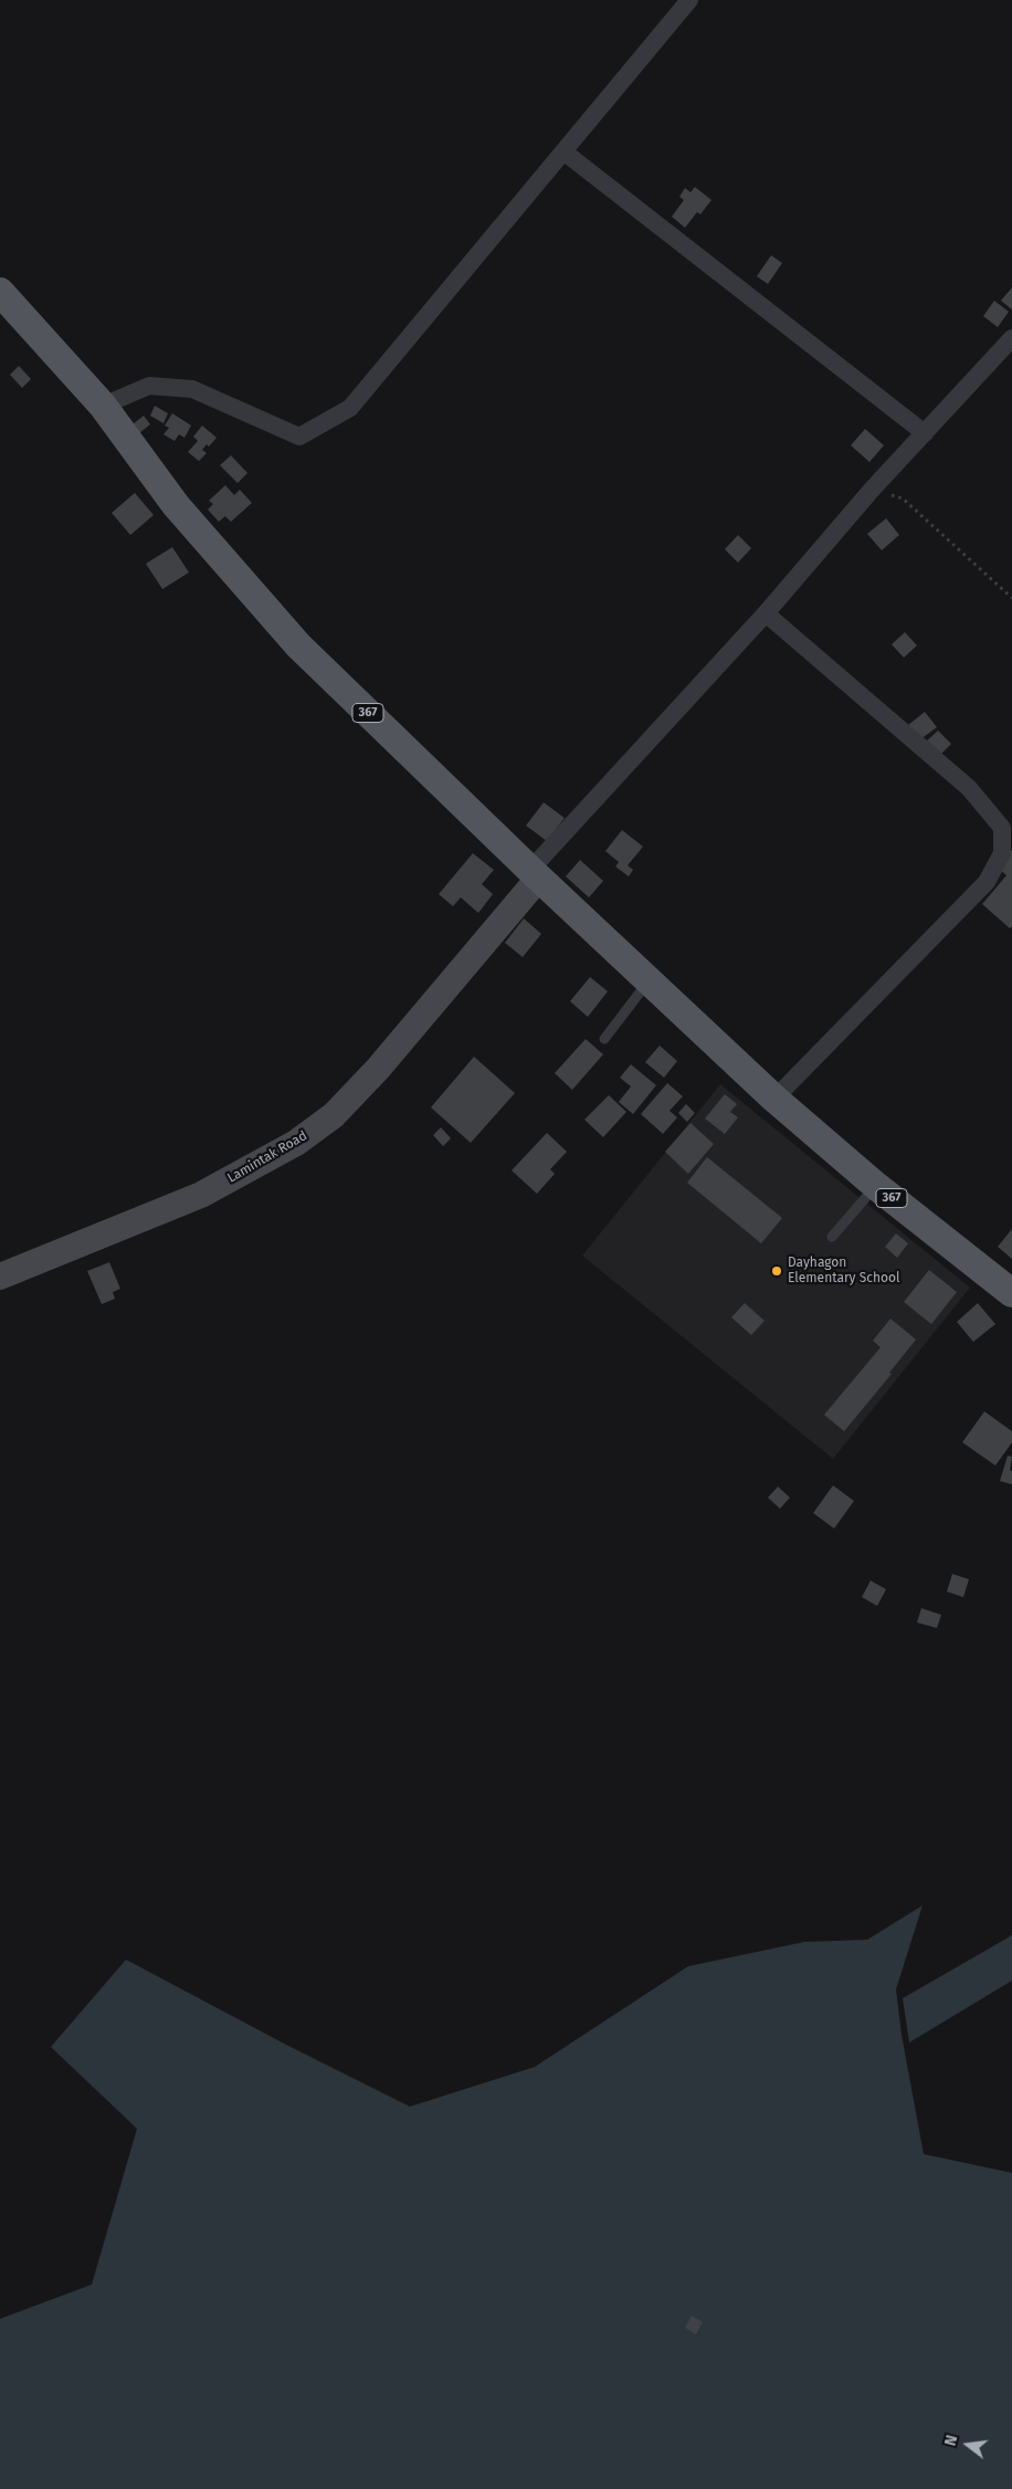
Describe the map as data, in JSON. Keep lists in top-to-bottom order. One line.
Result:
{"streets":{"main road":["367","Lamintak Road"]},"crossings":[["367","Lamintak Road"]],"places":["Dayhagon Elementary School"],"north":"left"}
